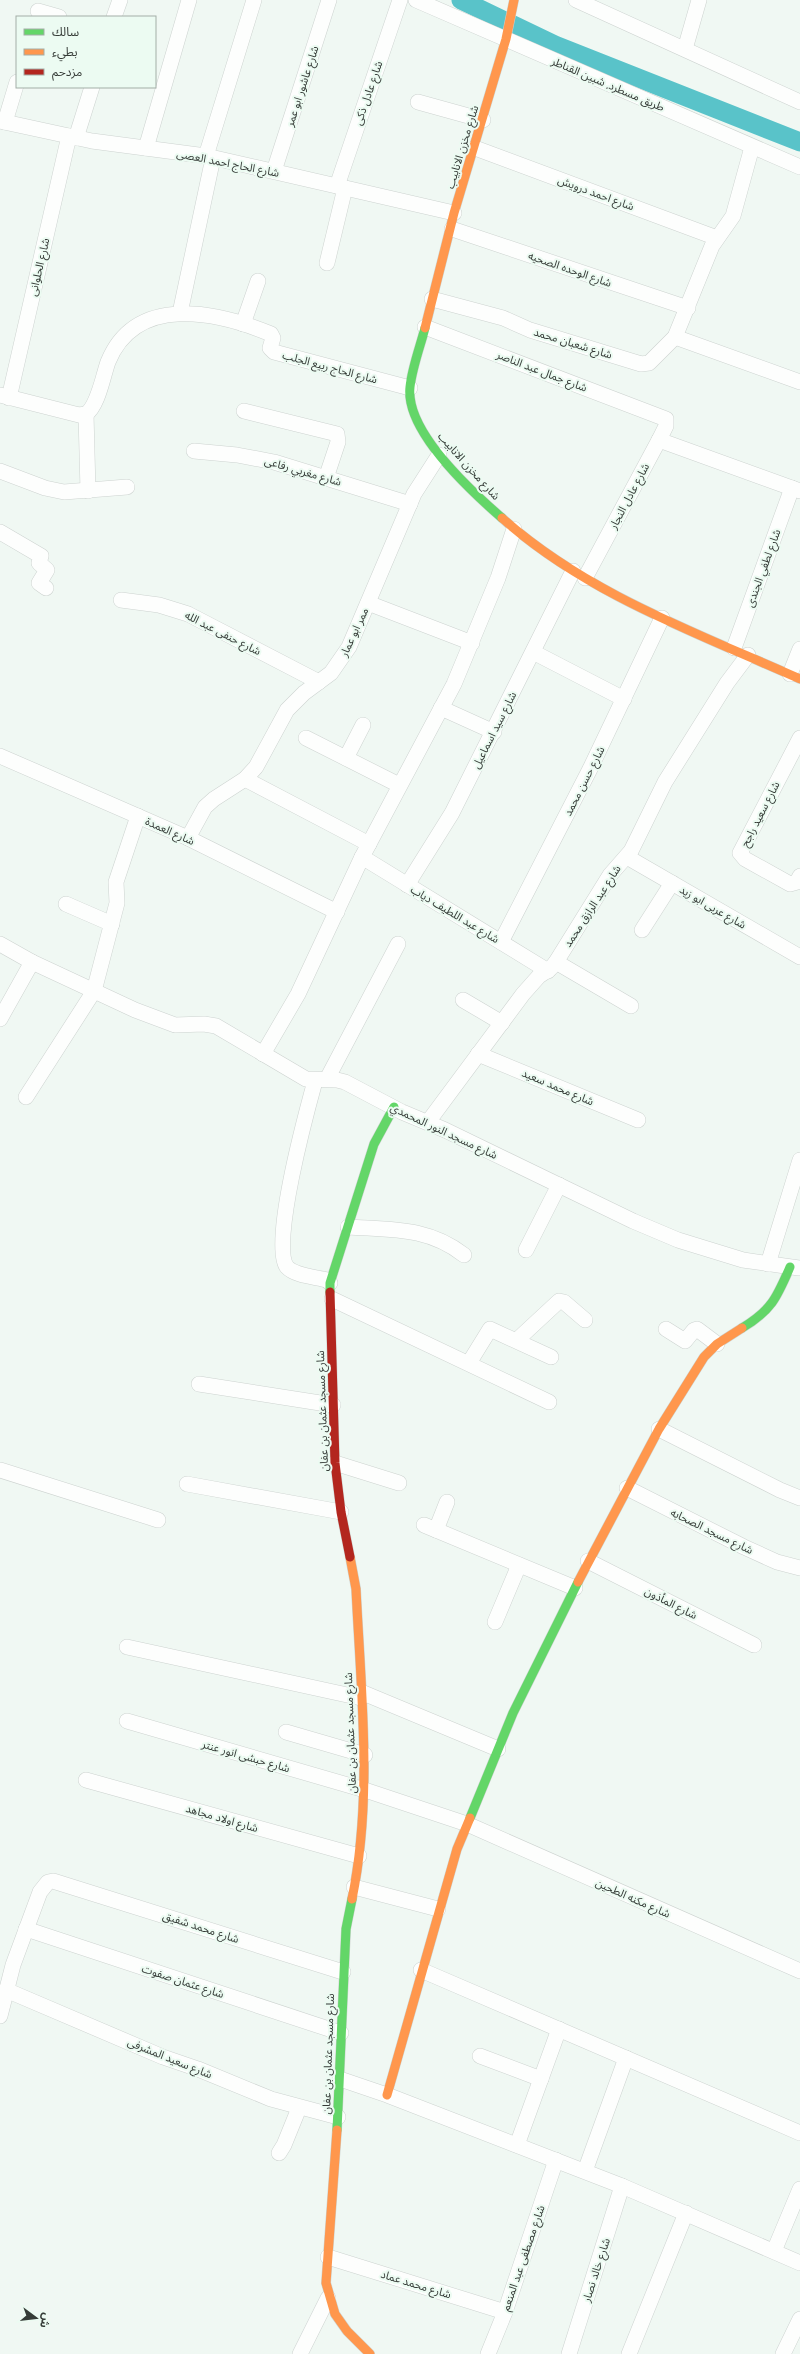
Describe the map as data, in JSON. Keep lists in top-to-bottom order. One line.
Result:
{"streets":{"street":["طريق مسطرد, شبين القناطر","شارع عاشور ابو عمر","شارع عادل ذكى","شارع مخزن الانابيب","شارع الحاج احمد العصى","شارع احمد درويش","شارع الحلوانى","شارع الوحده الصحيه","شارع شعبان محمد","شارع الحاج ربيع الجلب","شارع جمال عبد الناصر","شارع مغربي رفاعى","شارع عادل النجار","شارع لطفي الجندى","ممر ابو عمار","شارع حنفى عبد الله","شارع سيد اسماعيل","شارع حسن محمد","شارع سعيد راجح","شارع العمدة","شارع عبد الرازق محمد","شارع عربى ابو زيد","شارع عبد اللطيف دياب","شارع محمد سعيد","شارع مسجد النور المحمدي","شارع مسجد عثمان بن عفان","شارع مسجد الصحابه","شارع المأذون","شارع حبشى انور عنتر","شارع اولاد مجاهد","شارع مكنه الطحين","شارع محمد شفيق","شارع عثمان صفوت","شارع سعيد المشرفى","شارع مصطفى عبد المنعم","شارع خالد نصار","شارع محمد عماد"]},"crossings":[["طريق مسطرد, شبين القناطر","شارع مخزن الانابيب"],["طريق مسطرد, شبين القناطر","شارع شعبان محمد"],["شارع عاشور ابو عمر","شارع الحاج احمد العصى"],["شارع عادل ذكى","شارع الحاج احمد العصى"],["شارع مخزن الانابيب","شارع الحاج احمد العصى"],["شارع مخزن الانابيب","شارع احمد درويش"],["شارع مخزن الانابيب","شارع الوحده الصحيه"],["شارع مخزن الانابيب","شارع شعبان محمد"],["شارع مخزن الانابيب","شارع الحاج ربيع الجلب"],["شارع مخزن الانابيب","شارع جمال عبد الناصر"],["شارع مخزن الانابيب","شارع عادل النجار"],["شارع مخزن الانابيب","شارع لطفي الجندى"],["شارع مخزن الانابيب","ممر ابو عمار"],["شارع مخزن الانابيب","شارع سيد اسماعيل"],["شارع مخزن الانابيب","شارع حسن محمد"],["شارع مخزن الانابيب","شارع عبد الرازق محمد"],["شارع الحاج احمد العصى","شارع الحلوانى"],["شارع احمد درويش","شارع شعبان محمد"],["شارع الوحده الصحيه","شارع شعبان محمد"],["شارع جمال عبد الناصر","شارع عادل النجار"],["شارع مغربي رفاعى","ممر ابو عمار"],["شارع عادل النجار","شارع سيد اسماعيل"],["ممر ابو عمار","شارع حنفى عبد الله"],["ممر ابو عمار","شارع العمدة"],["ممر ابو عمار","شارع عبد اللطيف دياب"],["شارع سيد اسماعيل","شارع عبد اللطيف دياب"],["شارع حسن محمد","شارع عبد اللطيف دياب"],["شارع عبد الرازق محمد","شارع عربى ابو زيد"],["شارع عبد الرازق محمد","شارع عبد اللطيف دياب"],["شارع عبد الرازق محمد","شارع محمد سعيد"],["شارع عبد الرازق محمد","شارع مسجد النور المحمدي"],["شارع مسجد النور المحمدي","شارع مسجد عثمان بن عفان"],["شارع مسجد عثمان بن عفان","شارع حبشى انور عنتر"],["شارع مسجد عثمان بن عفان","شارع اولاد مجاهد"],["شارع مسجد عثمان بن عفان","شارع محمد شفيق"],["شارع مسجد عثمان بن عفان","شارع عثمان صفوت"],["شارع مسجد عثمان بن عفان","شارع سعيد المشرفى"],["شارع مسجد عثمان بن عفان","شارع محمد عماد"],["شارع حبشى انور عنتر","شارع مكنه الطحين"],["شارع محمد شفيق","شارع عثمان صفوت"],["شارع مصطفى عبد المنعم","شارع محمد عماد"]],"legend":["سالك","بطيء","مزدحم"],"north":"right"}
